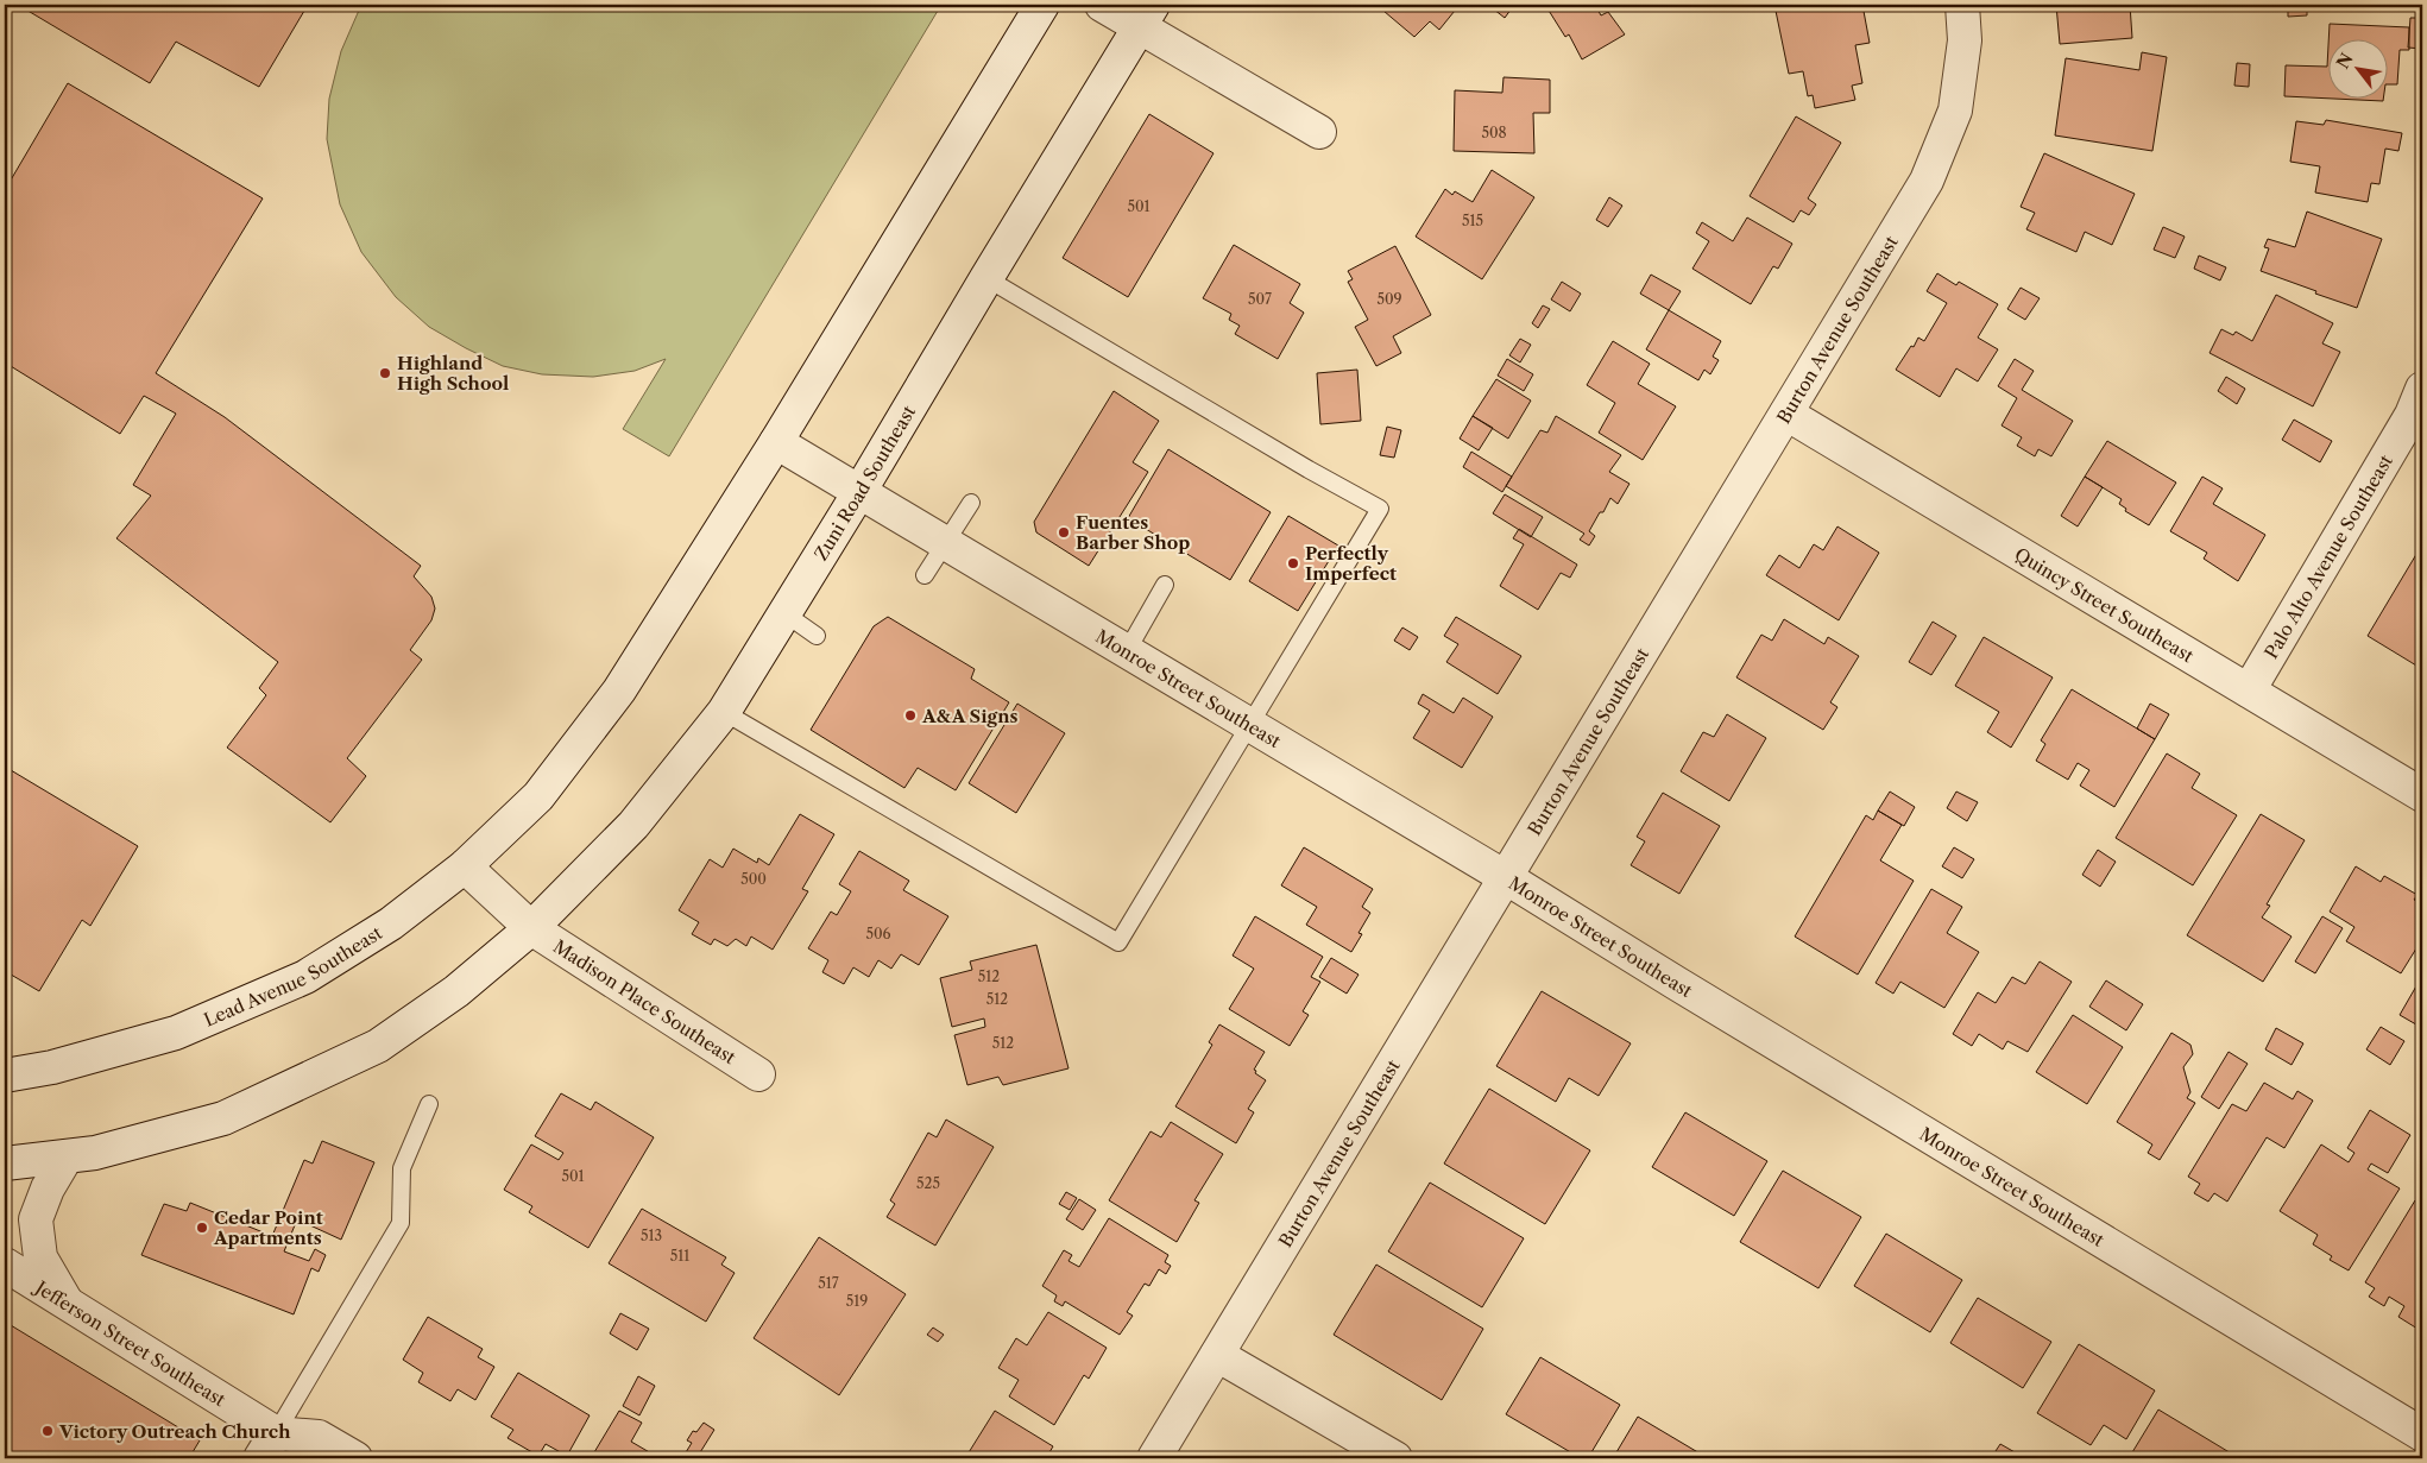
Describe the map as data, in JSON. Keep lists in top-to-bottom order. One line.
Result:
{"streets":{"street":["Burton Avenue Southeast","Zuni Road Southeast","Palo Alto Avenue Southeast","Quincy Street Southeast","Monroe Street Southeast","Lead Avenue Southeast","Madison Place Southeast","Jefferson Street Southeast"]},"crossings":[["Burton Avenue Southeast","Quincy Street Southeast"],["Burton Avenue Southeast","Monroe Street Southeast"],["Zuni Road Southeast","Monroe Street Southeast"],["Zuni Road Southeast","Madison Place Southeast"],["Palo Alto Avenue Southeast","Quincy Street Southeast"],["Monroe Street Southeast","Lead Avenue Southeast"],["Lead Avenue Southeast","Madison Place Southeast"]],"places":["Highland High School","Fuentes Barber Shop","Perfectly Imperfect","A&A Signs","Cedar Point Apartments","Victory Outreach Church"],"house_numbers":["508","501","515","507","509","500","506","512","512","512","501","525","513","511","517","519"],"north":"top left"}
